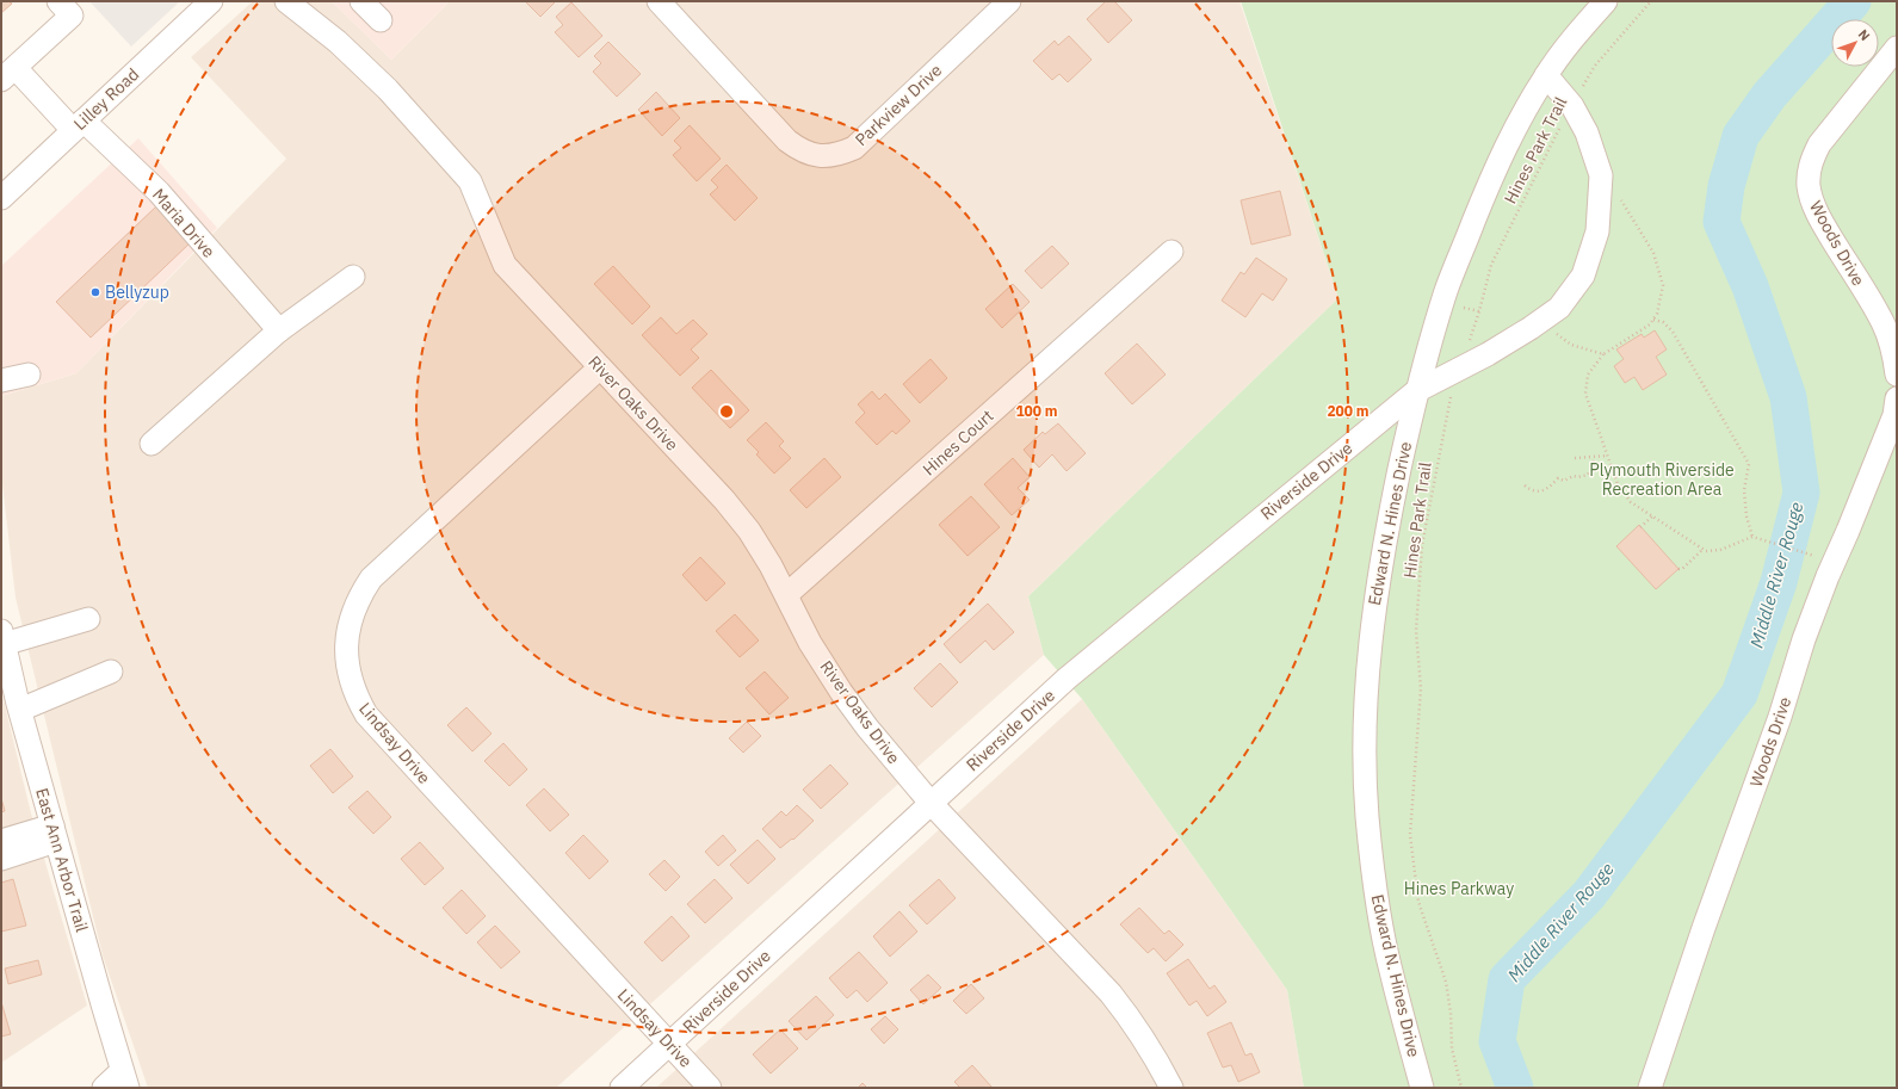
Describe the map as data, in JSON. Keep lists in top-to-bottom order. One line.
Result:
{"streets":{"street":["Lilley Road","Parkview Drive","Maria Drive","Woods Drive","River Oaks Drive","Hines Court","Riverside Drive","Edward N. Hines Drive","Lindsay Drive","East Ann Arbor Trail"],"path":["Hines Park Trail"]},"crossings":[["Lilley Road","Maria Drive"],["Hines Park Trail","Riverside Drive"],["River Oaks Drive","Hines Court"],["River Oaks Drive","Riverside Drive"],["River Oaks Drive","Lindsay Drive"],["Riverside Drive","Edward N. Hines Drive"],["Riverside Drive","Lindsay Drive"]],"water":["Middle River Rouge"],"parks":["Plymouth Riverside Recreation Area","Hines Parkway"],"places":["Bellyzup"],"north":"top right","rings":["100 m","200 m"]}
